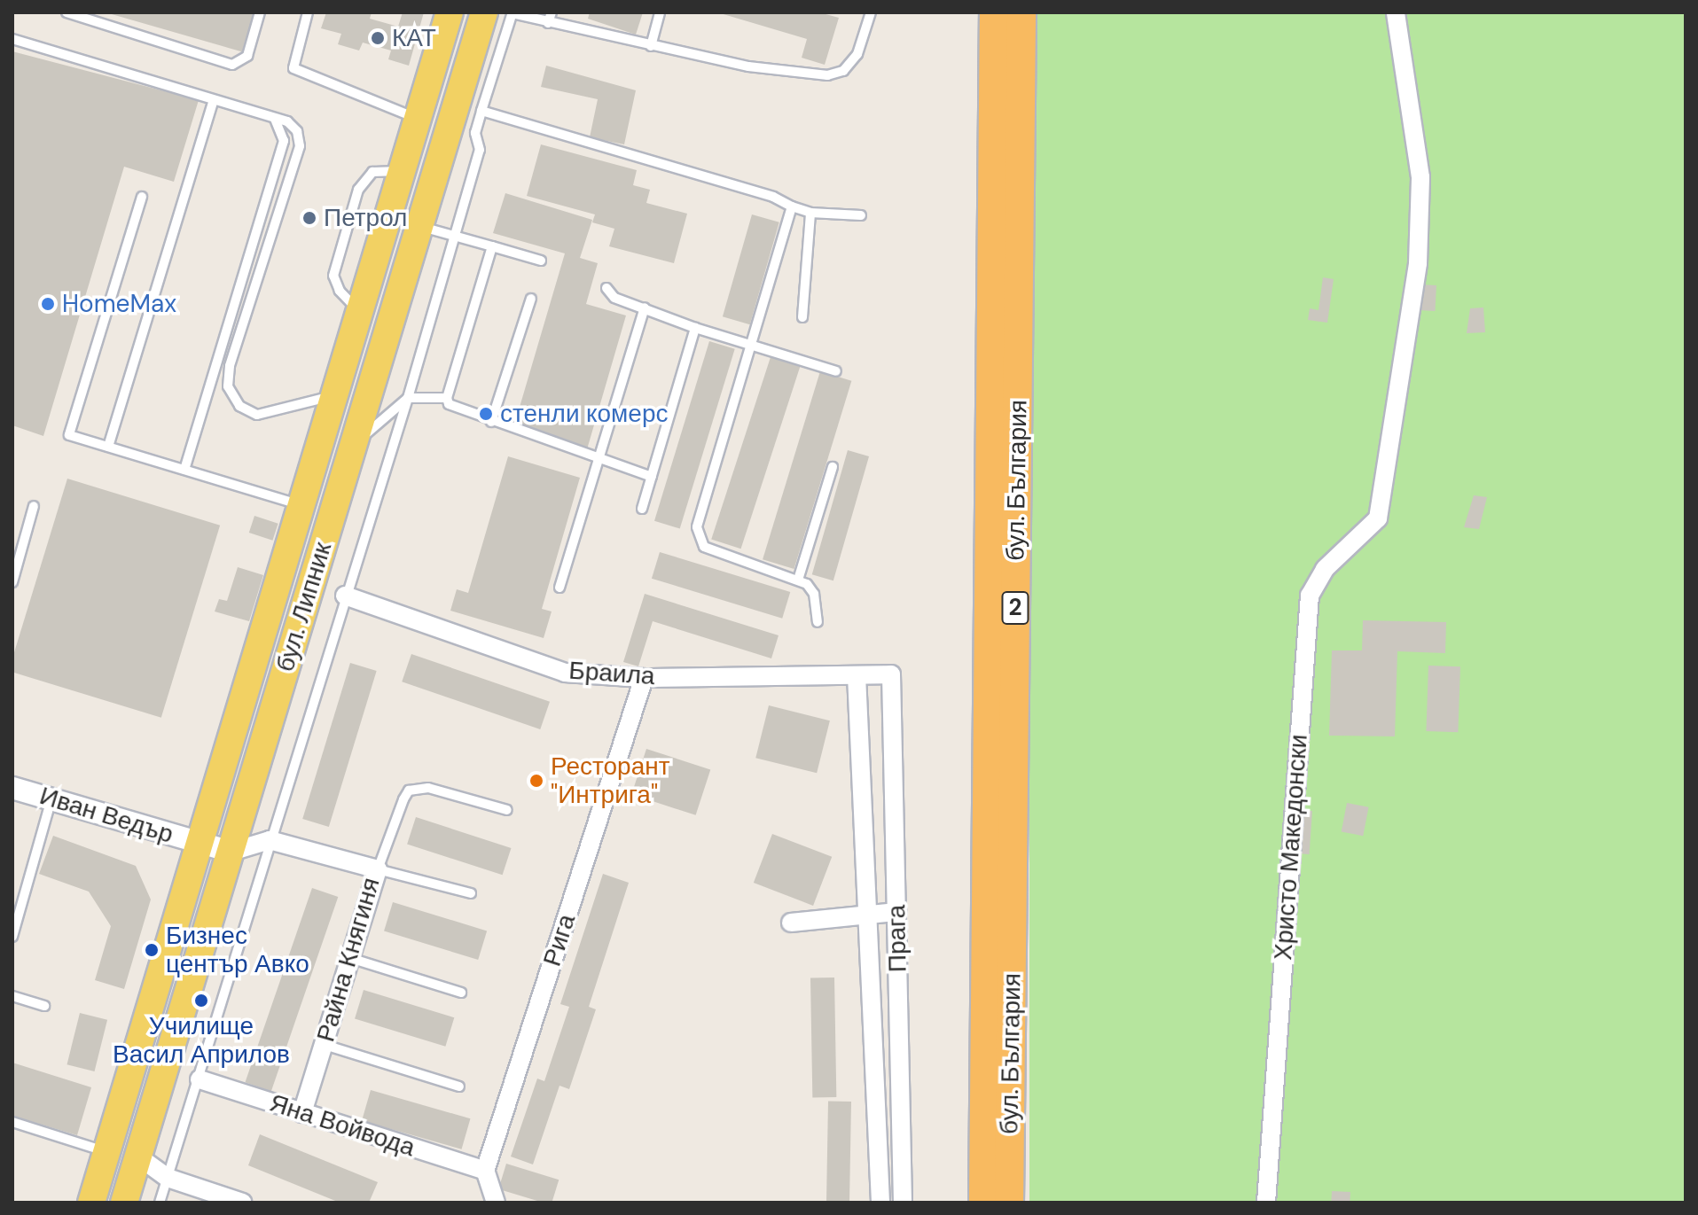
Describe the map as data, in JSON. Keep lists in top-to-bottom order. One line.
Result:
{"streets":{"highway":["бул. България","2"],"main road":["бул. Липник"],"street":["Браила","Иван Ведър","Христо Македонски","Прага","Рига","Райна Княгиня","Яна Войвода"]},"crossings":[["бул. Липник","Иван Ведър"],["Браила","Прага"],["Браила","Рига"],["Рига","Яна Войвода"],["Райна Княгиня","Яна Войвода"]],"places":["КАТ","Петрол","HomeMax","стенли комерс","Ресторант \"Интрига\"","Бизнес център Авко","Училище Васил Априлов"]}
